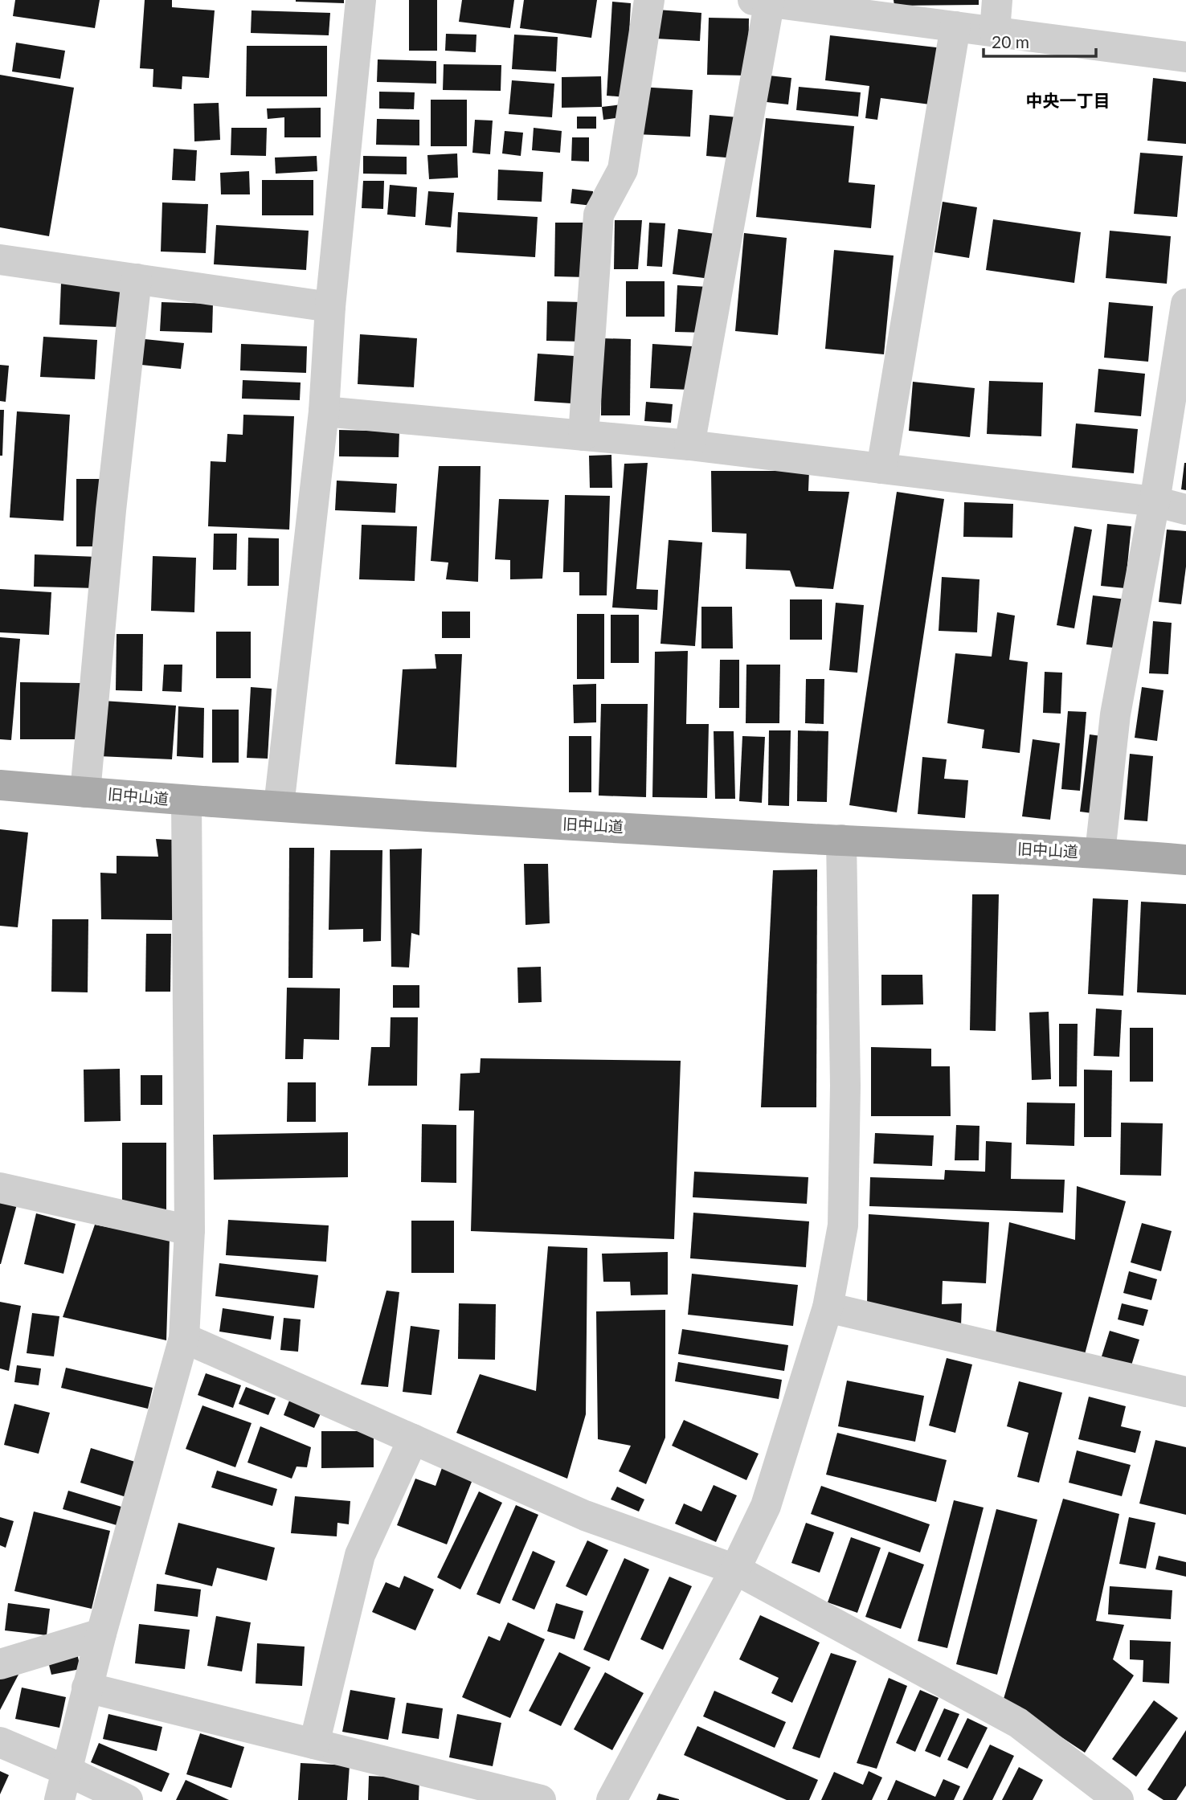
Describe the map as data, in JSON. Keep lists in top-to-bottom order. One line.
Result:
{"streets":{"main road":["旧中山道"]},"districts":["中央一丁目"],"scale_bar":"20 m"}
